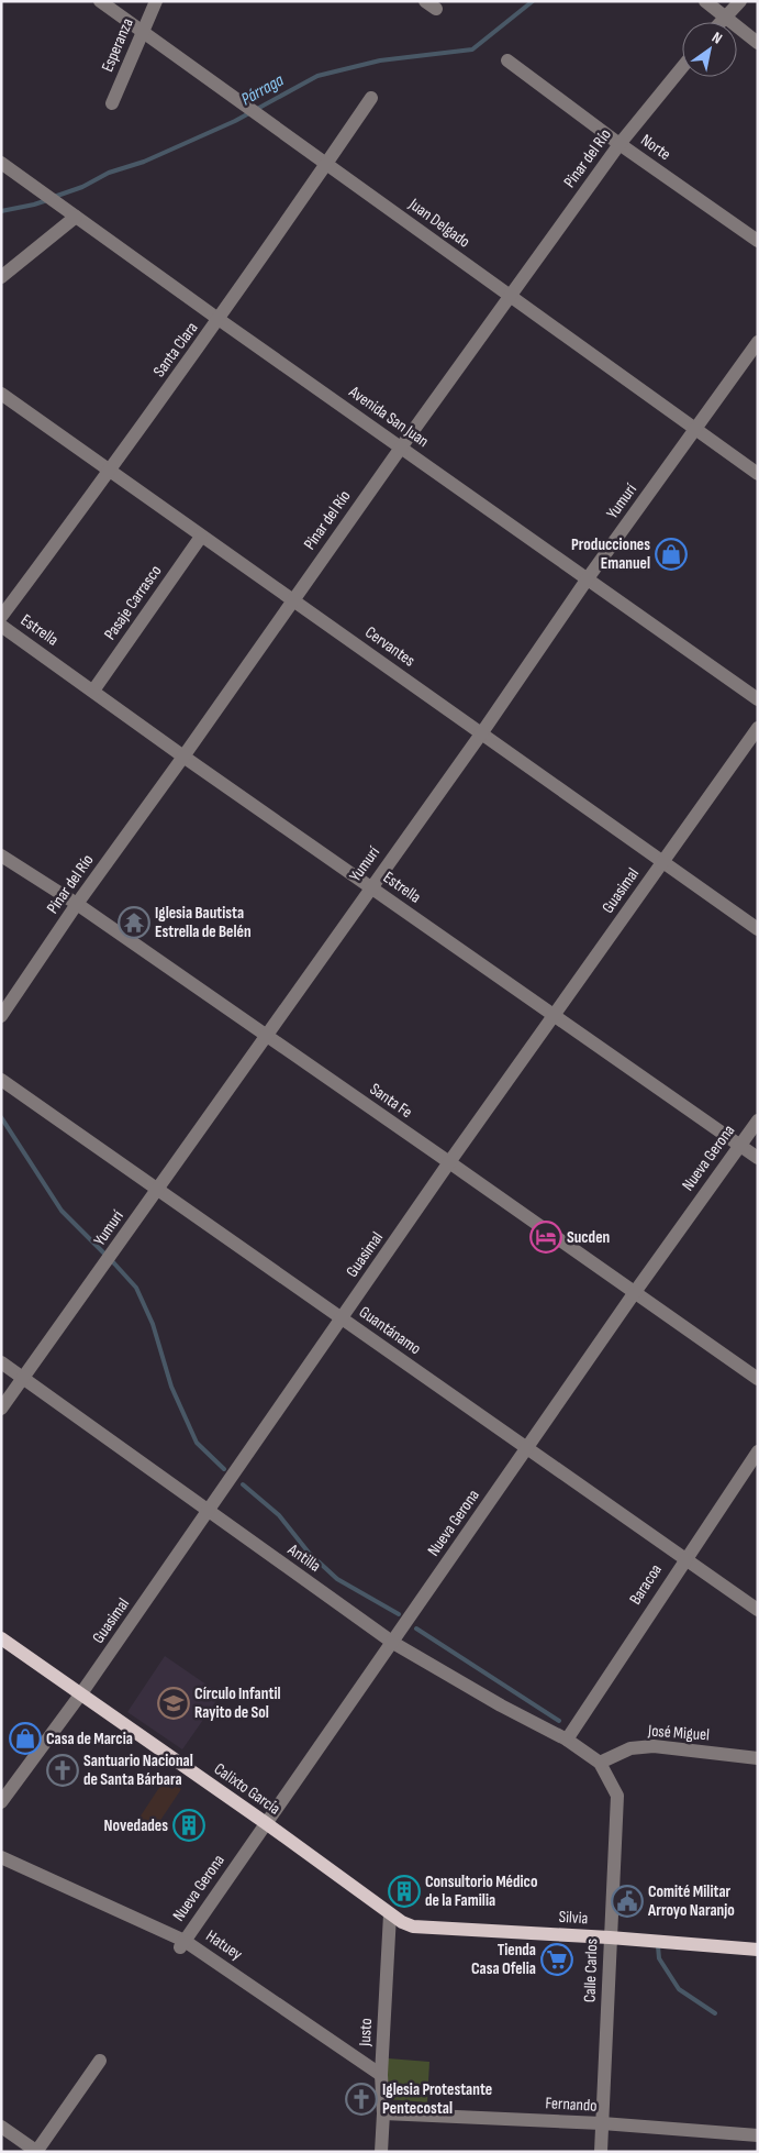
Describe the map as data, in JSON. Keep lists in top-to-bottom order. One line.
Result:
{"streets":{"main road":["Calixto García","Silvia"],"street":["Esperanza","Norte","Pinar del Río","Juan Delgado","Santa Clara","Avenida San Juan","Yumurí","Pasaje Carrasco","Estrella","Cervantes","Guasimal","Santa Fe","Nueva Gerona","Guantánamo","Antilla","Baracoa","José Miguel","Hatuey","Calle Carlos","Justo","Fernando"]},"crossings":[["Esperanza","Juan Delgado"],["Norte","Pinar del Río"],["Pinar del Río","Juan Delgado"],["Pinar del Río","Avenida San Juan"],["Pinar del Río","Estrella"],["Pinar del Río","Cervantes"],["Pinar del Río","Santa Fe"],["Juan Delgado","Santa Clara"],["Juan Delgado","Yumurí"],["Santa Clara","Avenida San Juan"],["Santa Clara","Cervantes"],["Avenida San Juan","Yumurí"],["Yumurí","Estrella"],["Yumurí","Cervantes"],["Yumurí","Santa Fe"],["Yumurí","Guantánamo"],["Yumurí","Antilla"],["Pasaje Carrasco","Estrella"],["Pasaje Carrasco","Cervantes"],["Estrella","Guasimal"],["Estrella","Nueva Gerona"],["Cervantes","Guasimal"],["Guasimal","Santa Fe"],["Guasimal","Guantánamo"],["Guasimal","Antilla"],["Guasimal","Calixto García"],["Santa Fe","Nueva Gerona"],["Nueva Gerona","Guantánamo"],["Nueva Gerona","Antilla"],["Nueva Gerona","Calixto García"],["Nueva Gerona","Hatuey"],["Guantánamo","Baracoa"],["Antilla","Baracoa"],["Antilla","José Miguel"],["Antilla","Calle Carlos"],["José Miguel","Calle Carlos"],["Calixto García","Silvia"],["Calixto García","Justo"],["Silvia","Calle Carlos"],["Silvia","Justo"],["Hatuey","Justo"],["Calle Carlos","Fernando"],["Justo","Fernando"]],"water":["Párraga"],"places":{"shop":["Producciones Emanuel","Casa de Marcia"],"temple":["Iglesia Bautista Estrella de Belén"],"hotel":["Sucden"],"school or university":["Círculo Infantil Rayito de Sol"],"church":["Santuario Nacional de Santa Bárbara","Iglesia Protestante Pentecostal"],"building":["Novedades","Consultorio Médico de la Familia"],"public building":["Comité Militar Arroyo Naranjo"],"supermarket":["Tienda Casa Ofelia"]},"north":"top right"}
